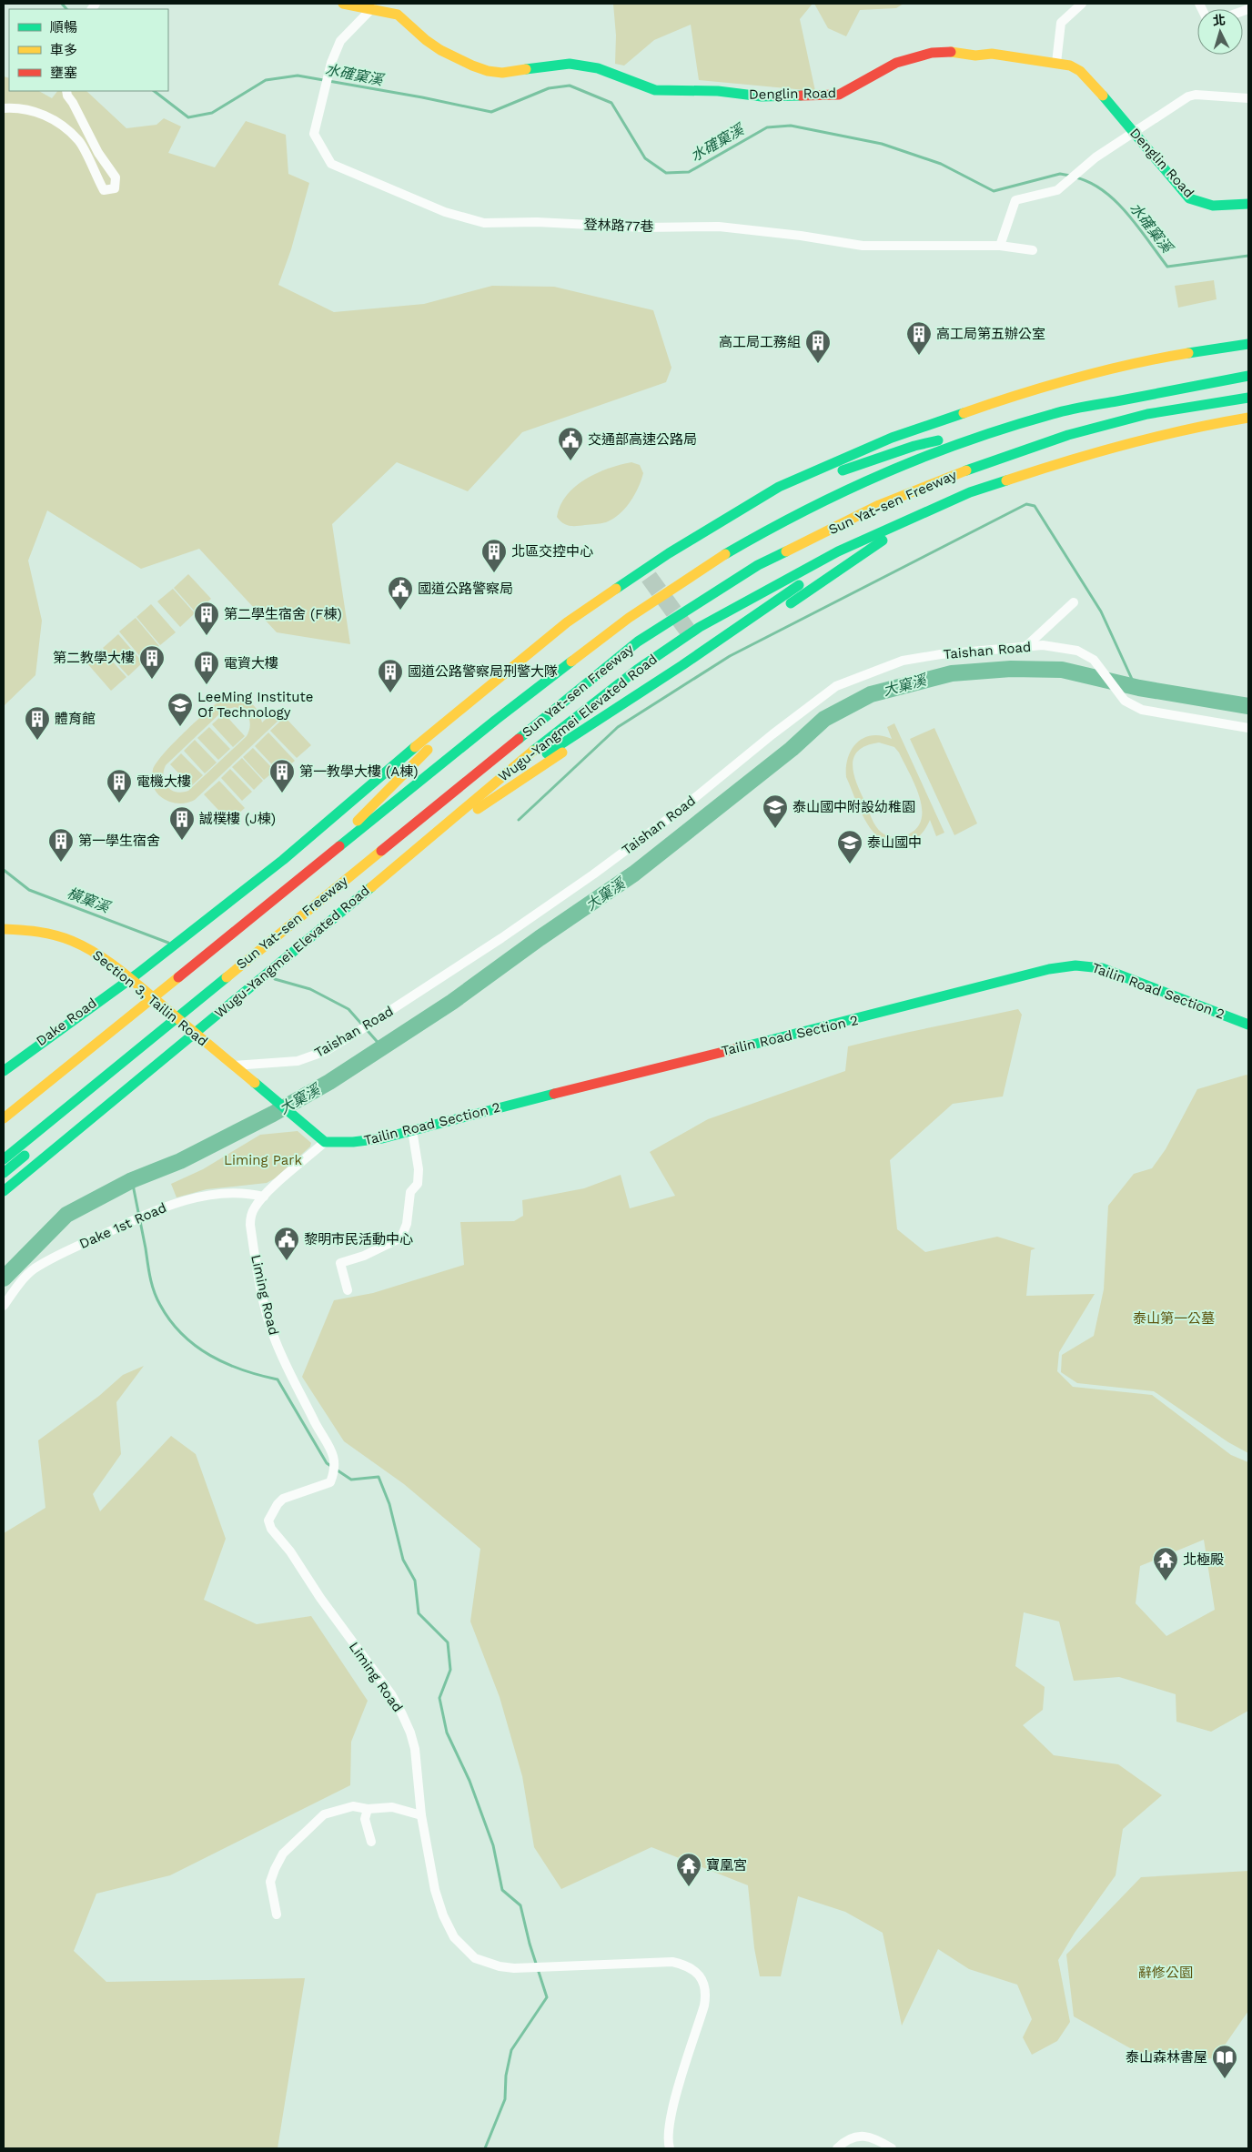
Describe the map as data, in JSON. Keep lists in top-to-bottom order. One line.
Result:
{"streets":{"main road":["Denglin Road","Sun Yat-sen Freeway","Wugu-Yangmei Elevated Road","Tailin Road Section 2","Section 3, Tailin Road","Dake Road"],"street":["登林路77巷","Taishan Road","Dake 1st Road","Liming Road"]},"crossings":[["Denglin Road","登林路77巷"],["Taishan Road","Section 3, Tailin Road"],["Tailin Road Section 2","Section 3, Tailin Road"],["Tailin Road Section 2","Liming Road"],["Section 3, Tailin Road","Dake Road"],["Section 3, Tailin Road","Liming Road"],["Dake 1st Road","Liming Road"]],"water":["水確窠溪","大窠溪","橫窠溪"],"parks":["Liming Park","泰山第一公墓","辭修公園"],"places":{"building":["高工局第五辦公室","高工局工務組","北區交控中心","第二學生宿舍 (F棟)","第二教學大樓","電資大樓","國道公路警察局刑警大隊","體育館","第一教學大樓 (A棟)","電機大樓","誠樸樓 (J棟)","第一學生宿舍"],"public building":["交通部高速公路局","國道公路警察局","黎明市民活動中心"],"school or university":["LeeMing Institute Of Technology","泰山國中附設幼稚園","泰山國中"],"temple":["北極殿","寶凰宮"],"library":["泰山森林書屋"]},"legend":["順暢","車多","壅塞"],"north":"top"}
